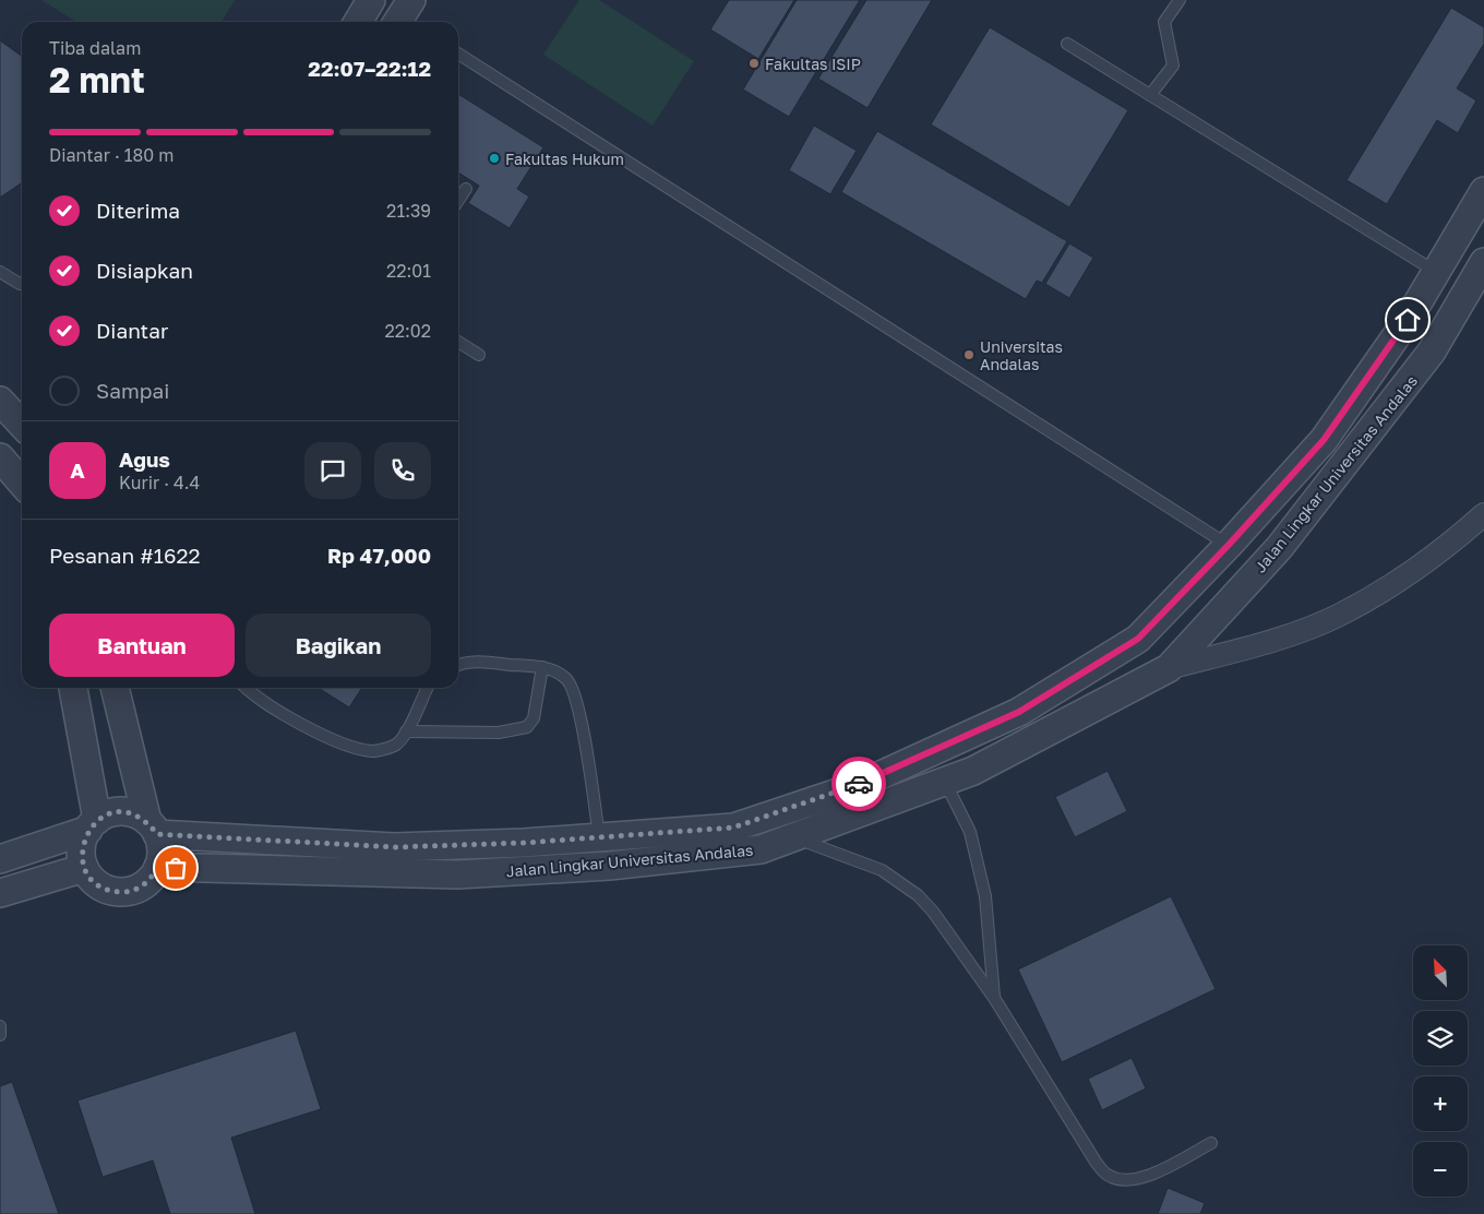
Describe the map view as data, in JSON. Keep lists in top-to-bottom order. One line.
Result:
{"streets":{"street":["Jalan Lingkar Universitas Andalas"]},"places":["Fakultas ISIP","Fakultas Hukum","Universitas Andalas"],"north":"top left","page":{"heading":["2 mnt","Tiba dalam","22:07–22:12"],"panel":["Agus","Kurir · 4.4","Pesanan #1622","Rp 47,000"],"bar":"Diantar · 180 m","list":[["Diterima","21:39"],["Disiapkan","22:01"],["Diantar","22:02"],"Sampai"],"round":"A","buttons":["Bantuan","Bagikan"],"map_buttons":["+","−"]}}
